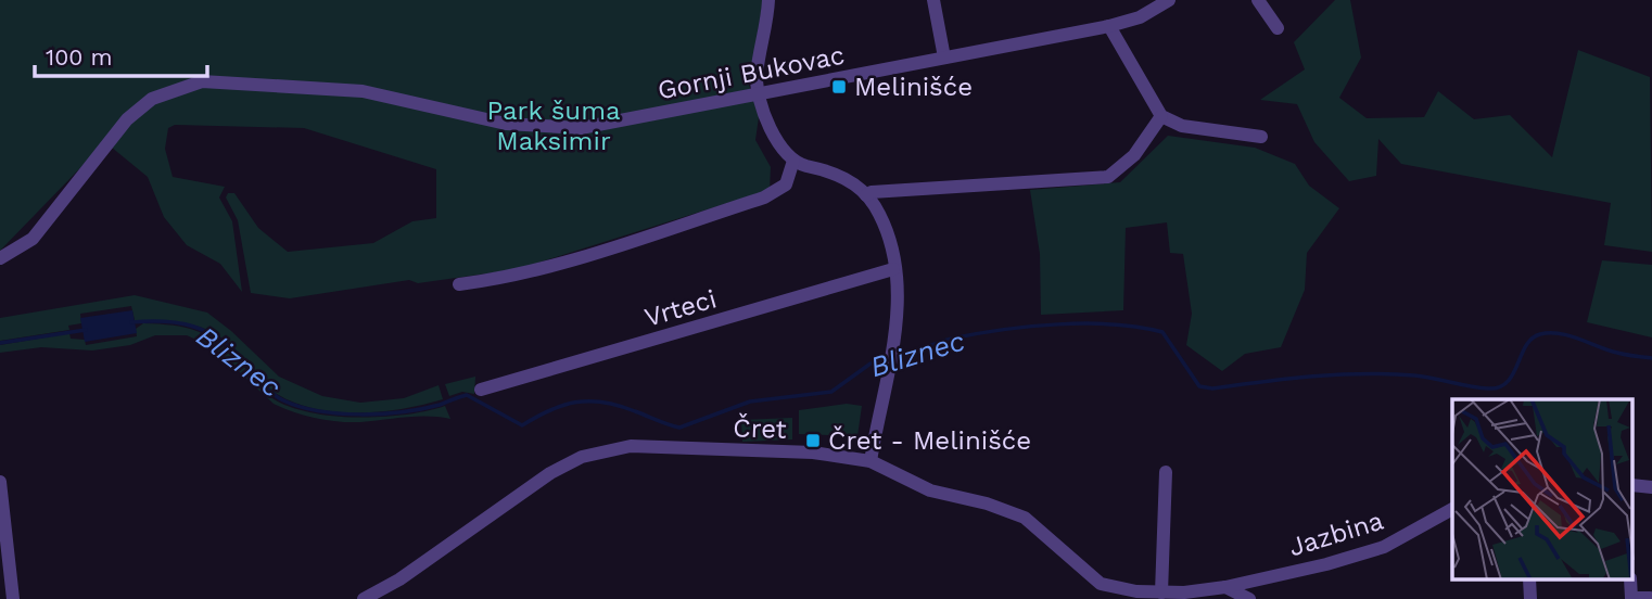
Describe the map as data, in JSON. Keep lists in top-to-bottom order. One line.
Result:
{"streets":{"street":["Gornji Bukovac","Vrteci","Čret","Jazbina"]},"crossings":[["Čret","Jazbina"]],"water":["Bliznec"],"parks":["Park šuma Maksimir"],"places":{"transit":["Melinišće","Čret - Melinišće"]},"scale_bar":"100 m"}
